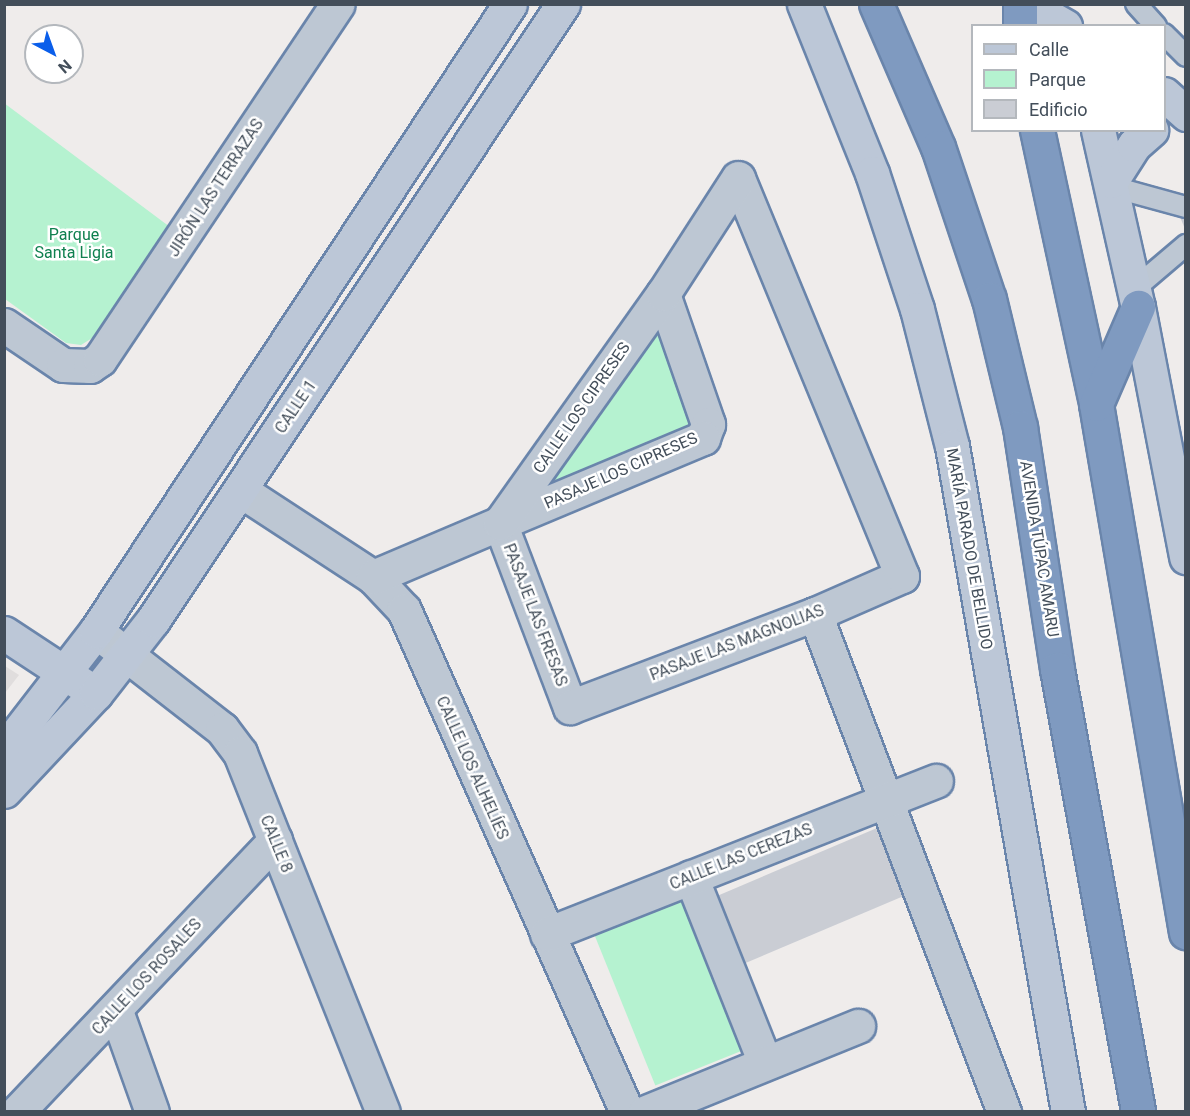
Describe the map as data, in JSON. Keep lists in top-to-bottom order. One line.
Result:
{"streets":{"highway":["AVENIDA TÚPAC AMARU"],"street":["JIRÓN LAS TERRAZAS","CALLE 1","CALLE LOS CIPRESES","PASAJE LOS CIPRESES","MARÍA PARADO DE BELLIDO","PASAJE LAS FRESAS","PASAJE LAS MAGNOLIAS","CALLE LOS ALHELÍES","CALLE 8","CALLE LAS CEREZAS","CALLE LOS ROSALES"]},"crossings":[["CALLE 1","CALLE LOS ALHELÍES"],["CALLE 1","CALLE 8"],["CALLE LOS CIPRESES","PASAJE LOS CIPRESES"],["CALLE LOS CIPRESES","PASAJE LAS FRESAS"],["CALLE LOS CIPRESES","PASAJE LAS MAGNOLIAS"],["PASAJE LOS CIPRESES","PASAJE LAS FRESAS"],["PASAJE LAS FRESAS","PASAJE LAS MAGNOLIAS"],["CALLE LOS ALHELÍES","CALLE LAS CEREZAS"],["CALLE 8","CALLE LOS ROSALES"]],"parks":["Parque Santa Ligia"],"legend":["Calle","Parque","Edificio"],"north":"bottom right"}
